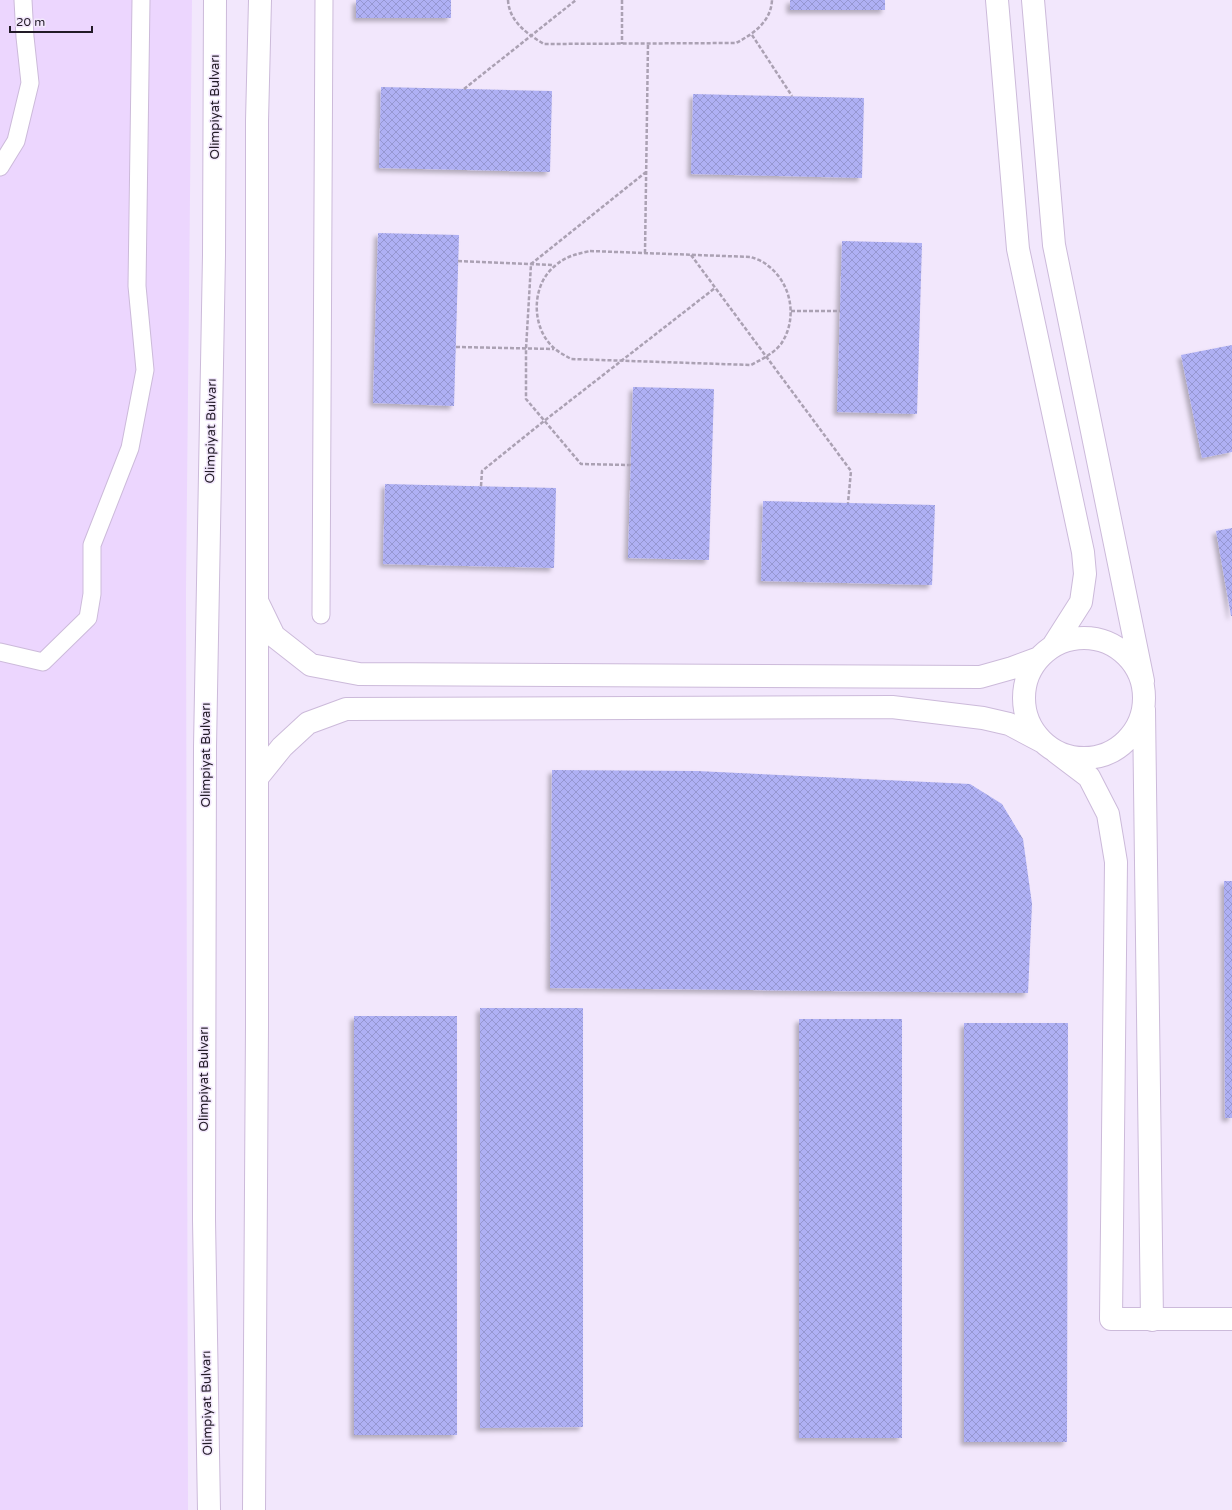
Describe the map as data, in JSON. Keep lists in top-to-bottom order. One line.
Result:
{"streets":{"street":["Olimpiyat Bulvarı"]},"scale_bar":"20 m"}
